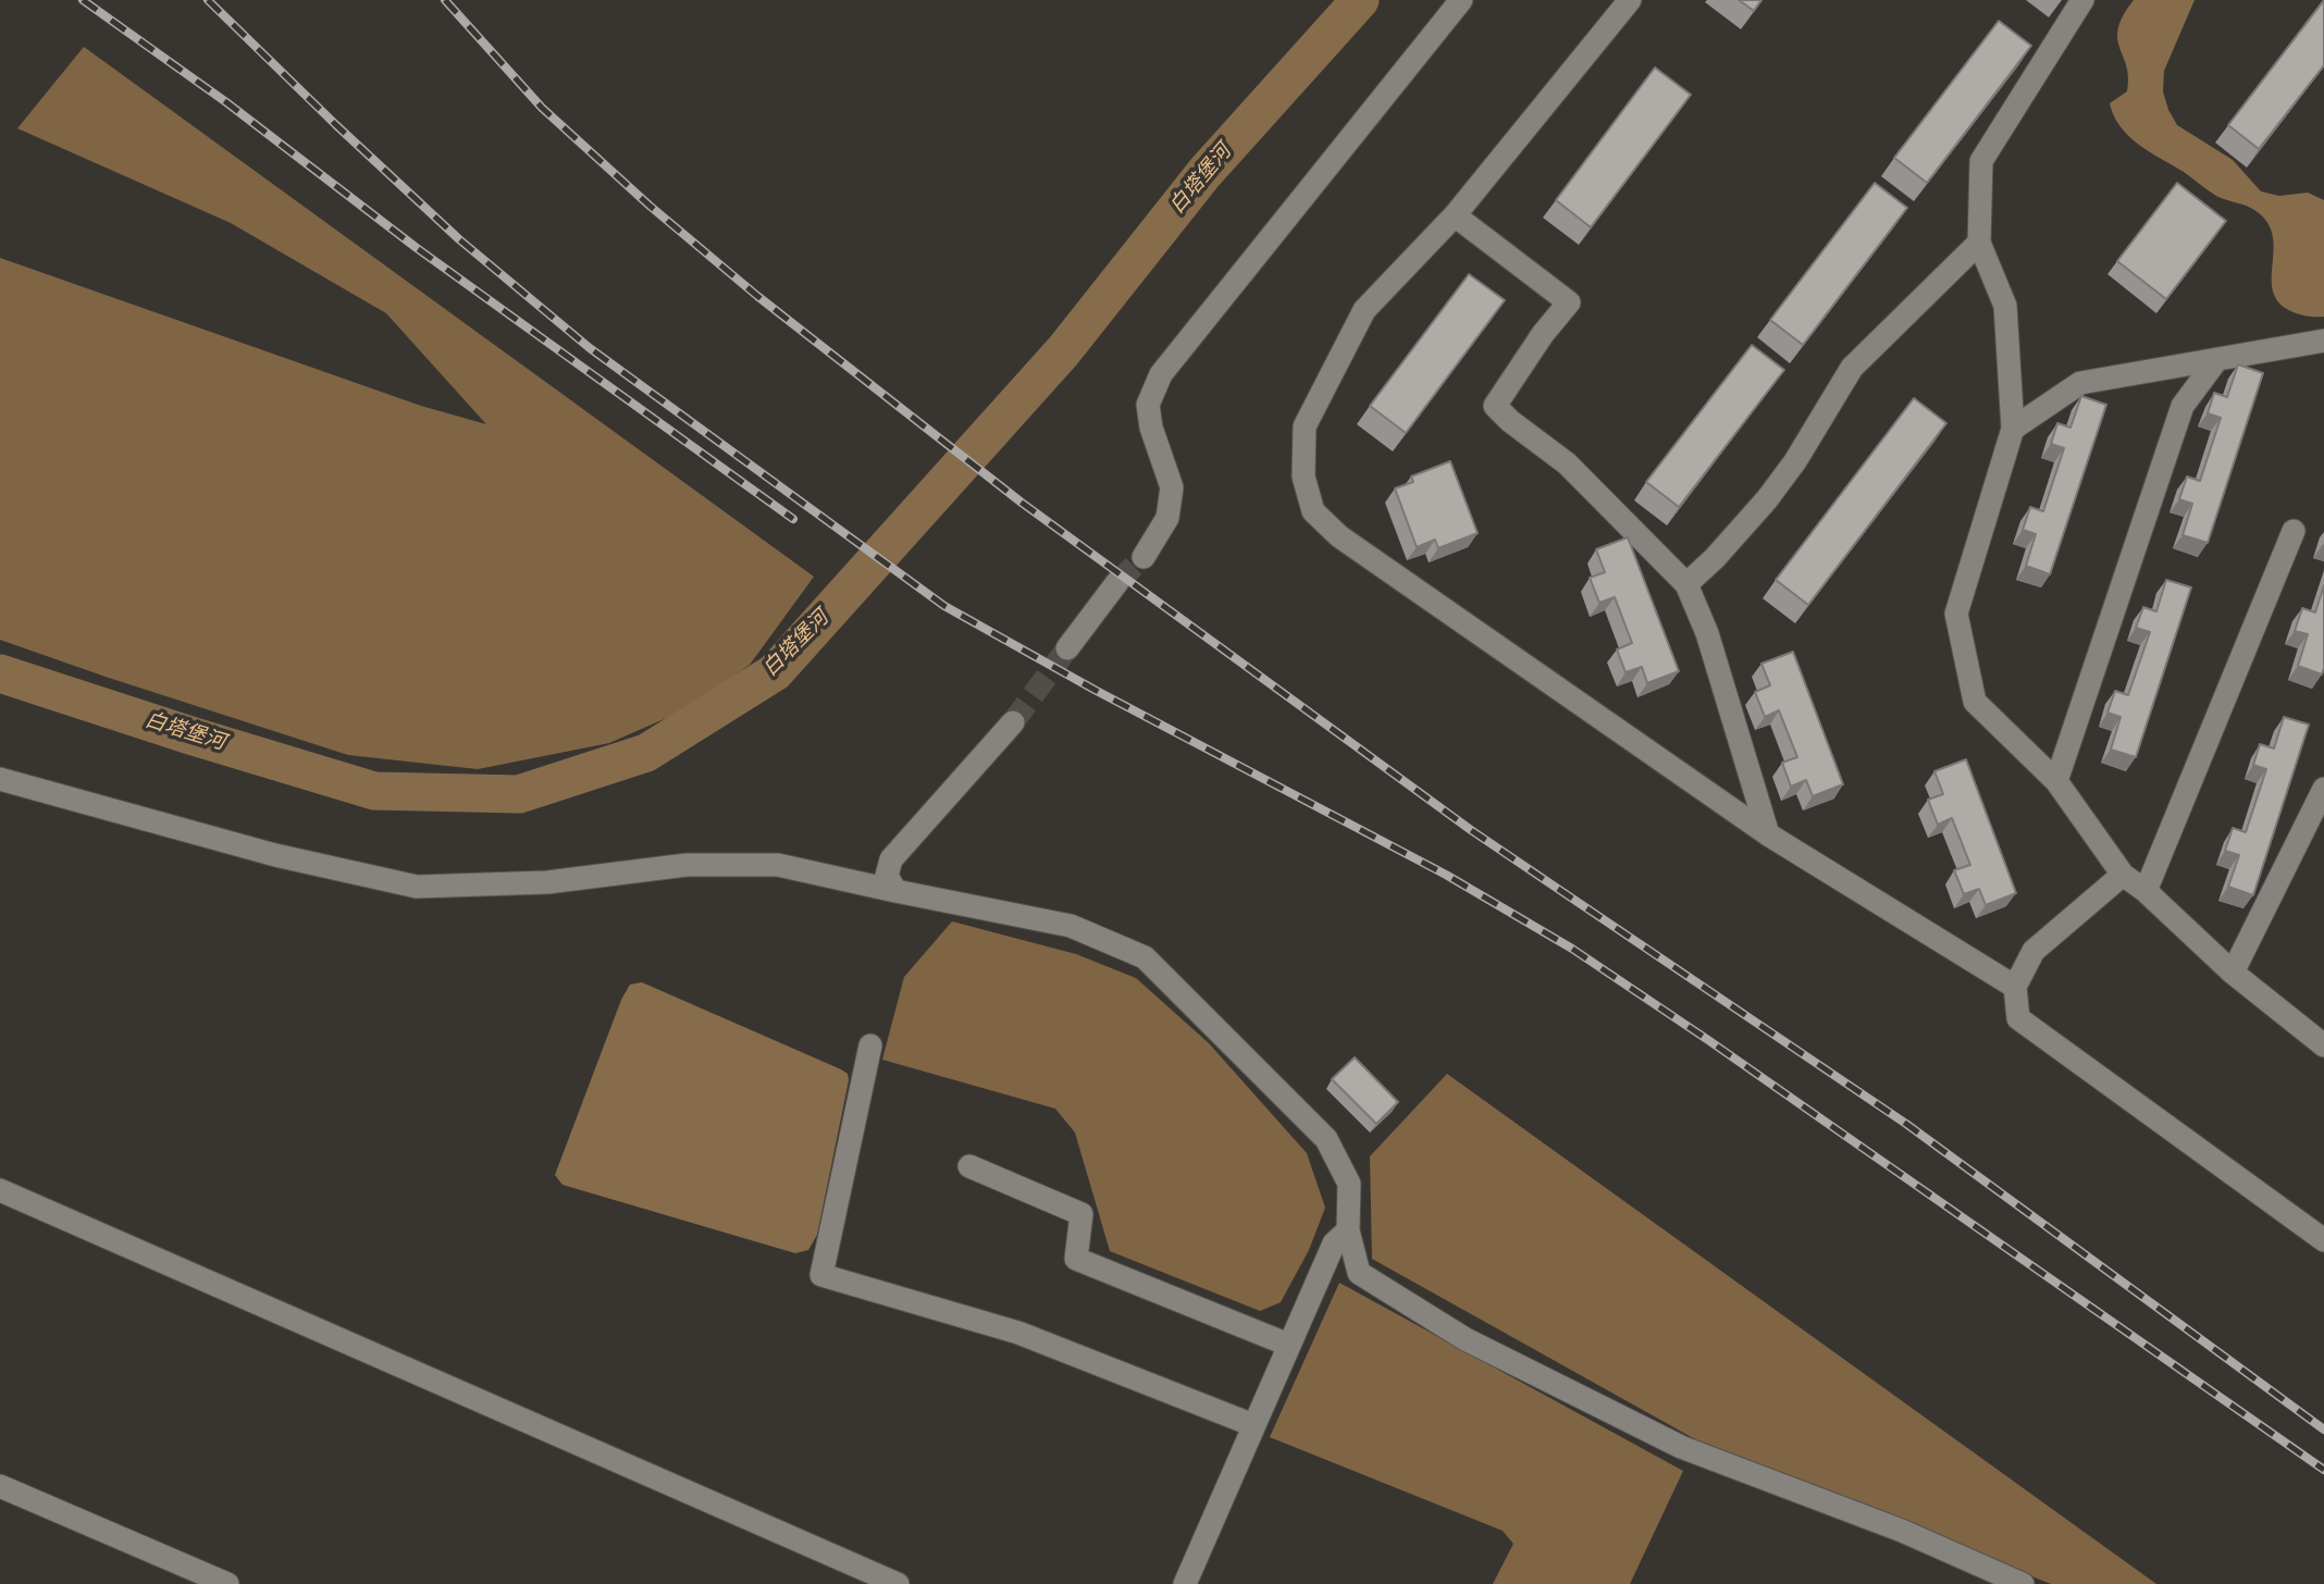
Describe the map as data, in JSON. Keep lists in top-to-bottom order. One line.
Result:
{"water":["白塔堡河"]}
